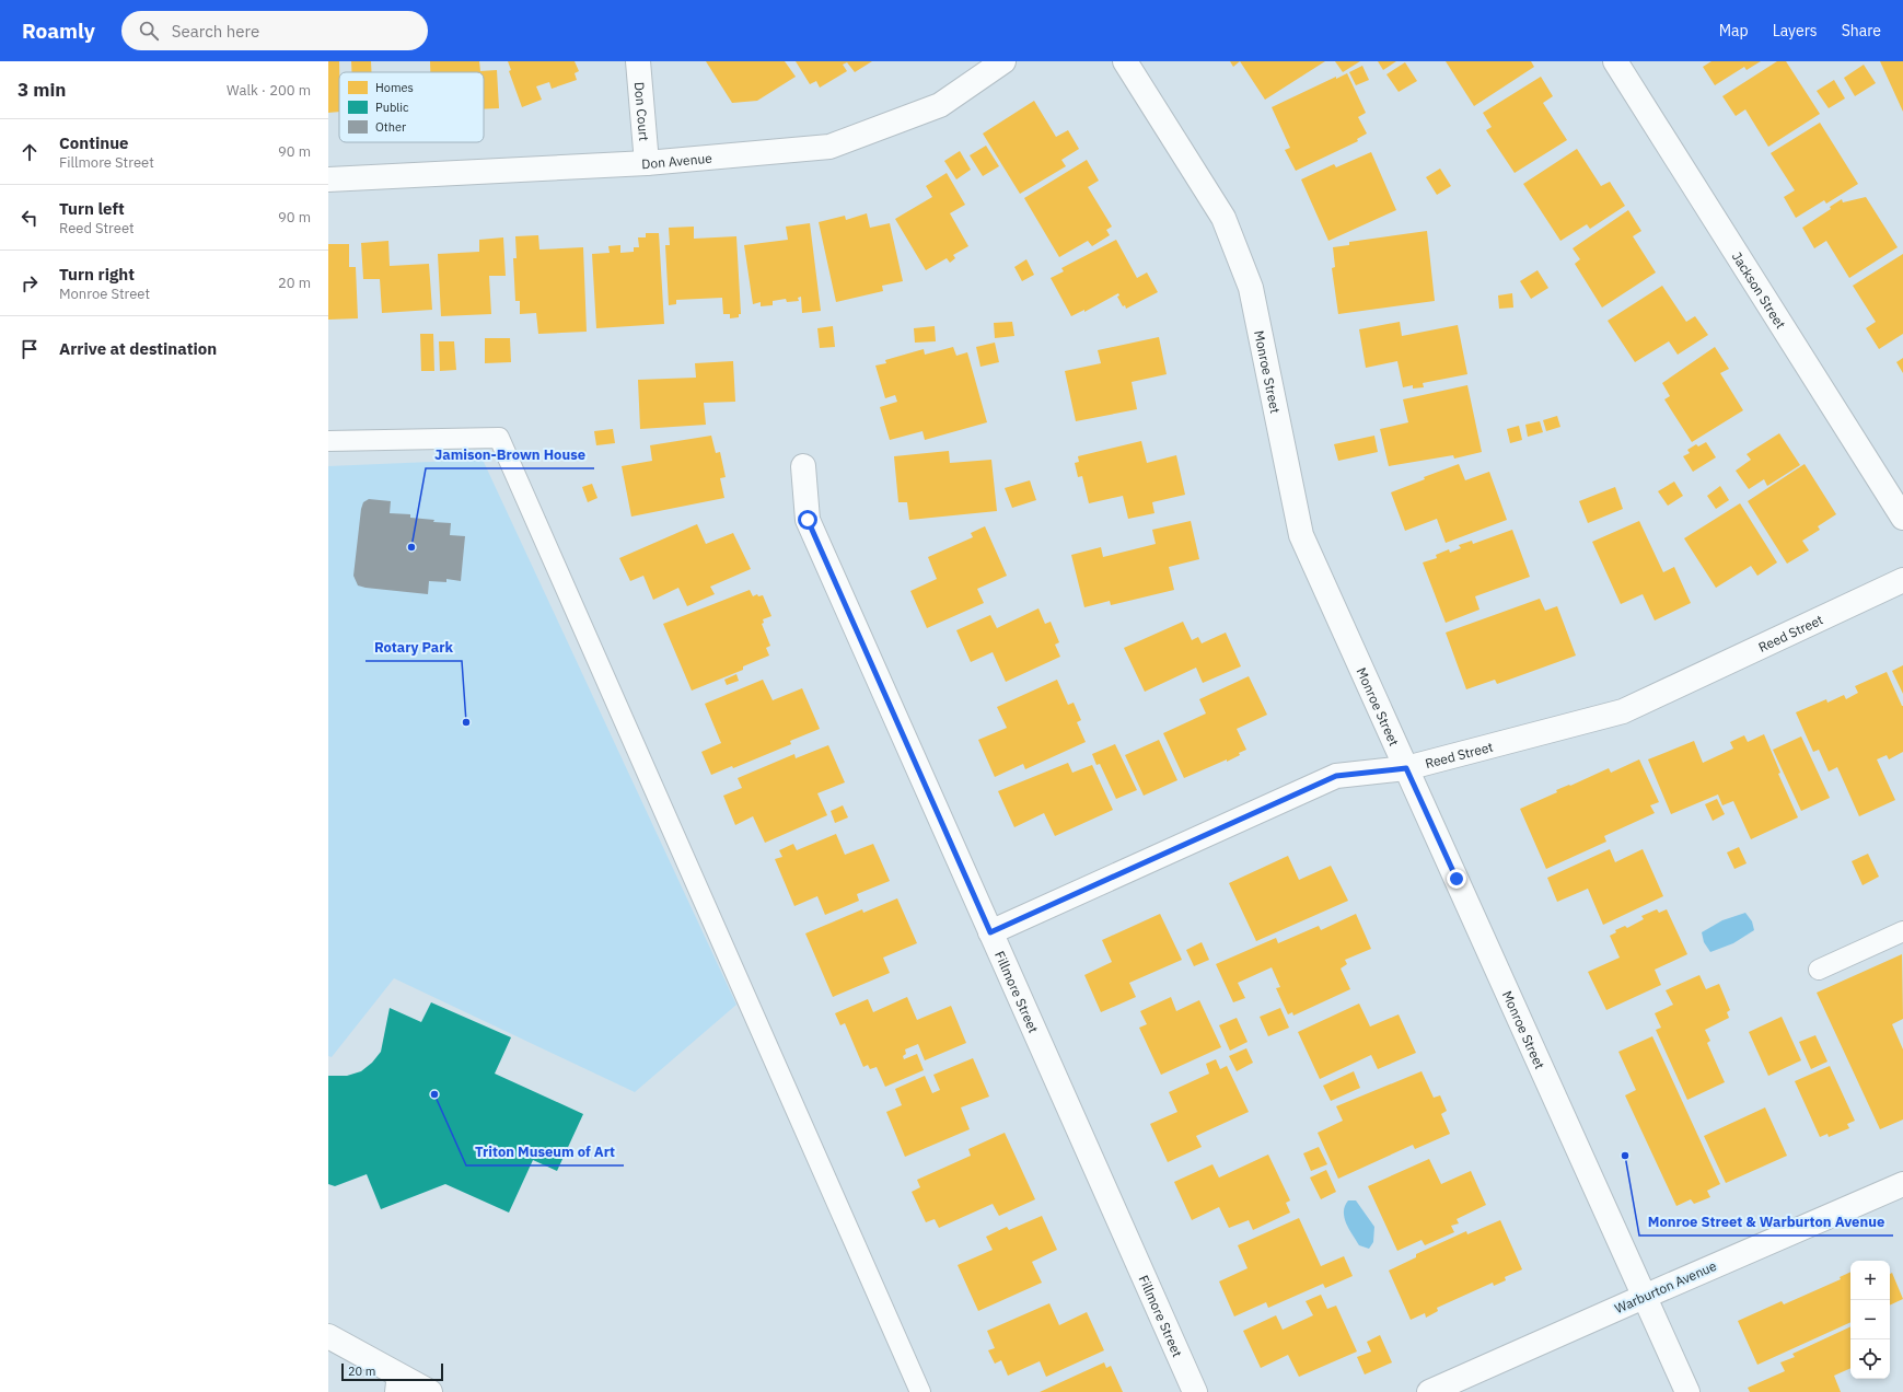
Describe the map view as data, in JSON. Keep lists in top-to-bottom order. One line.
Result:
{"streets":{"street":["Don Court","Don Avenue","Jackson Street","Monroe Street","Reed Street","Fillmore Street","Warburton Avenue"]},"crossings":[["Don Court","Don Avenue"],["Monroe Street","Reed Street"],["Monroe Street","Warburton Avenue"],["Reed Street","Fillmore Street"]],"places":["Jamison-Brown House","Rotary Park","Triton Museum of Art","Monroe Street & Warburton Avenue"],"legend":["Homes","Public","Other"],"scale_bar":"20 m","page":{"header":"Roamly","search":"Search here","nav":["Map","Layers","Share"],"heading":["3 min","Walk · 200 m"],"list":[["Continue","Fillmore Street","90 m"],["Turn left","Reed Street","90 m"],["Turn right","Monroe Street","20 m"],"Arrive at destination"],"map_buttons":["+","−"],"scale":"20 m"}}
